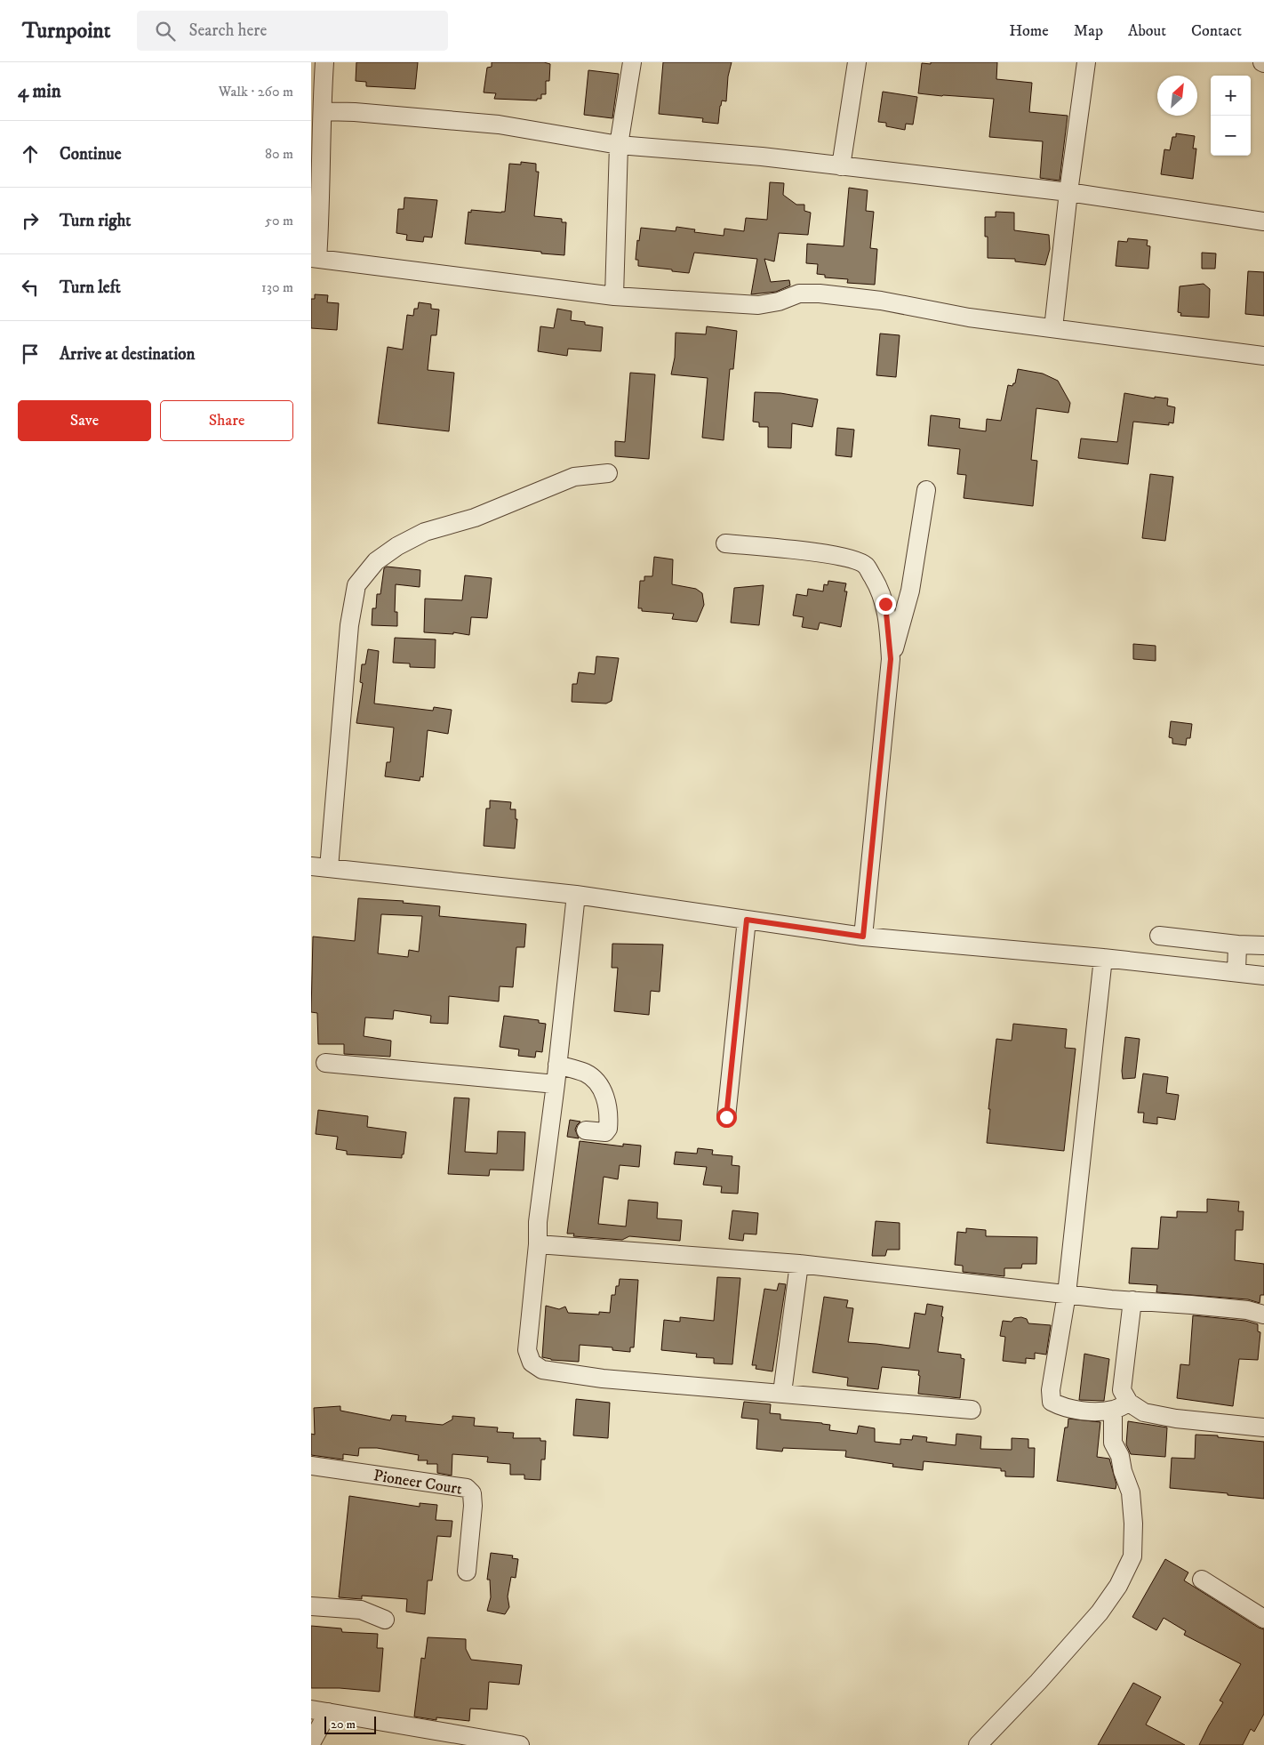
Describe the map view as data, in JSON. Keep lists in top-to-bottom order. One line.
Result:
{"streets":{"street":["Pioneer Court"]},"scale_bar":"20 m","north":"top right","page":{"header":"Turnpoint","search":"Search here","nav":["Home","Map","About","Contact"],"heading":["4 min","Walk · 260 m"],"map_buttons":["+","−"],"list":[["Continue","80 m"],["Turn right","50 m"],["Turn left","130 m"],"Arrive at destination"],"buttons":["Save","Share"],"scale":"20 m"}}
